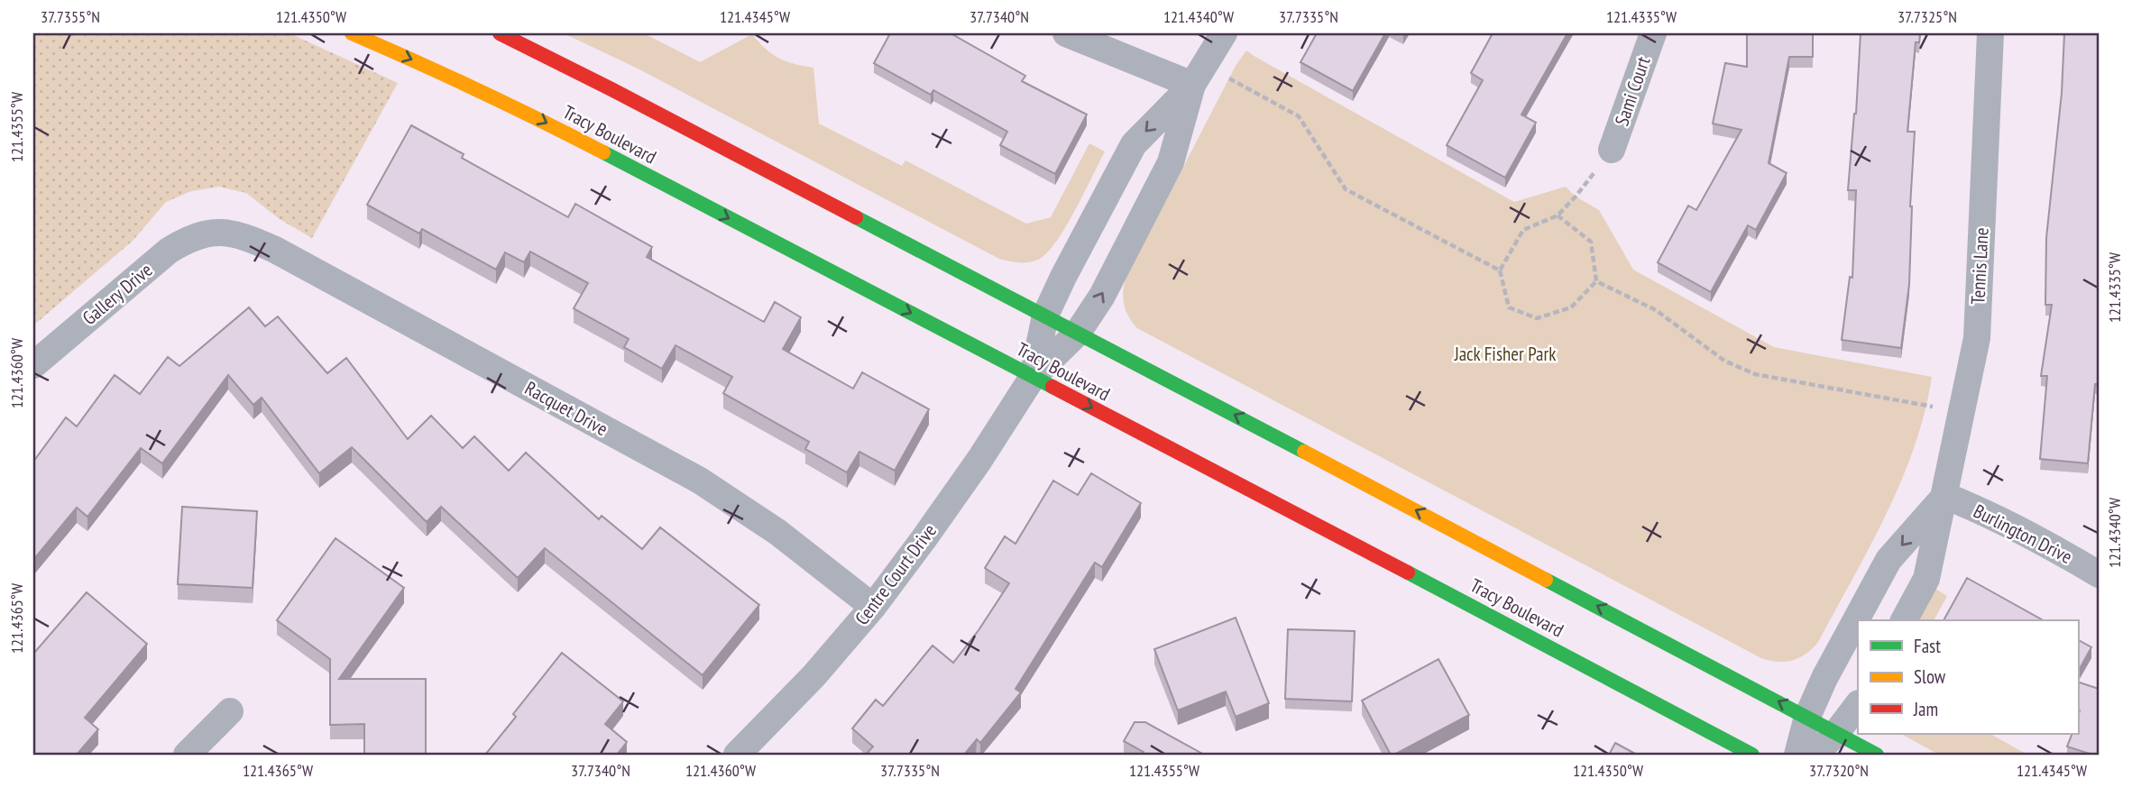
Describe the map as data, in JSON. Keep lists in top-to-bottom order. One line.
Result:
{"streets":{"main road":["Tracy Boulevard"],"street":["Sami Court","Tennis Lane","Gallery Drive","Racquet Drive","Burlington Drive","Centre Court Drive"]},"crossings":[["Tracy Boulevard","Centre Court Drive"],["Tennis Lane","Burlington Drive"],["Gallery Drive","Racquet Drive"],["Racquet Drive","Centre Court Drive"]],"parks":["Jack Fisher Park"],"legend":["Fast","Slow","Jam"],"coordinates":["37.7355°N","121.4350°W","121.4345°W","37.7340°N","121.4340°W","37.7335°N","121.4335°W","37.7325°N","121.4355°W","121.4360°W","121.4365°W","37.7320°N"]}
